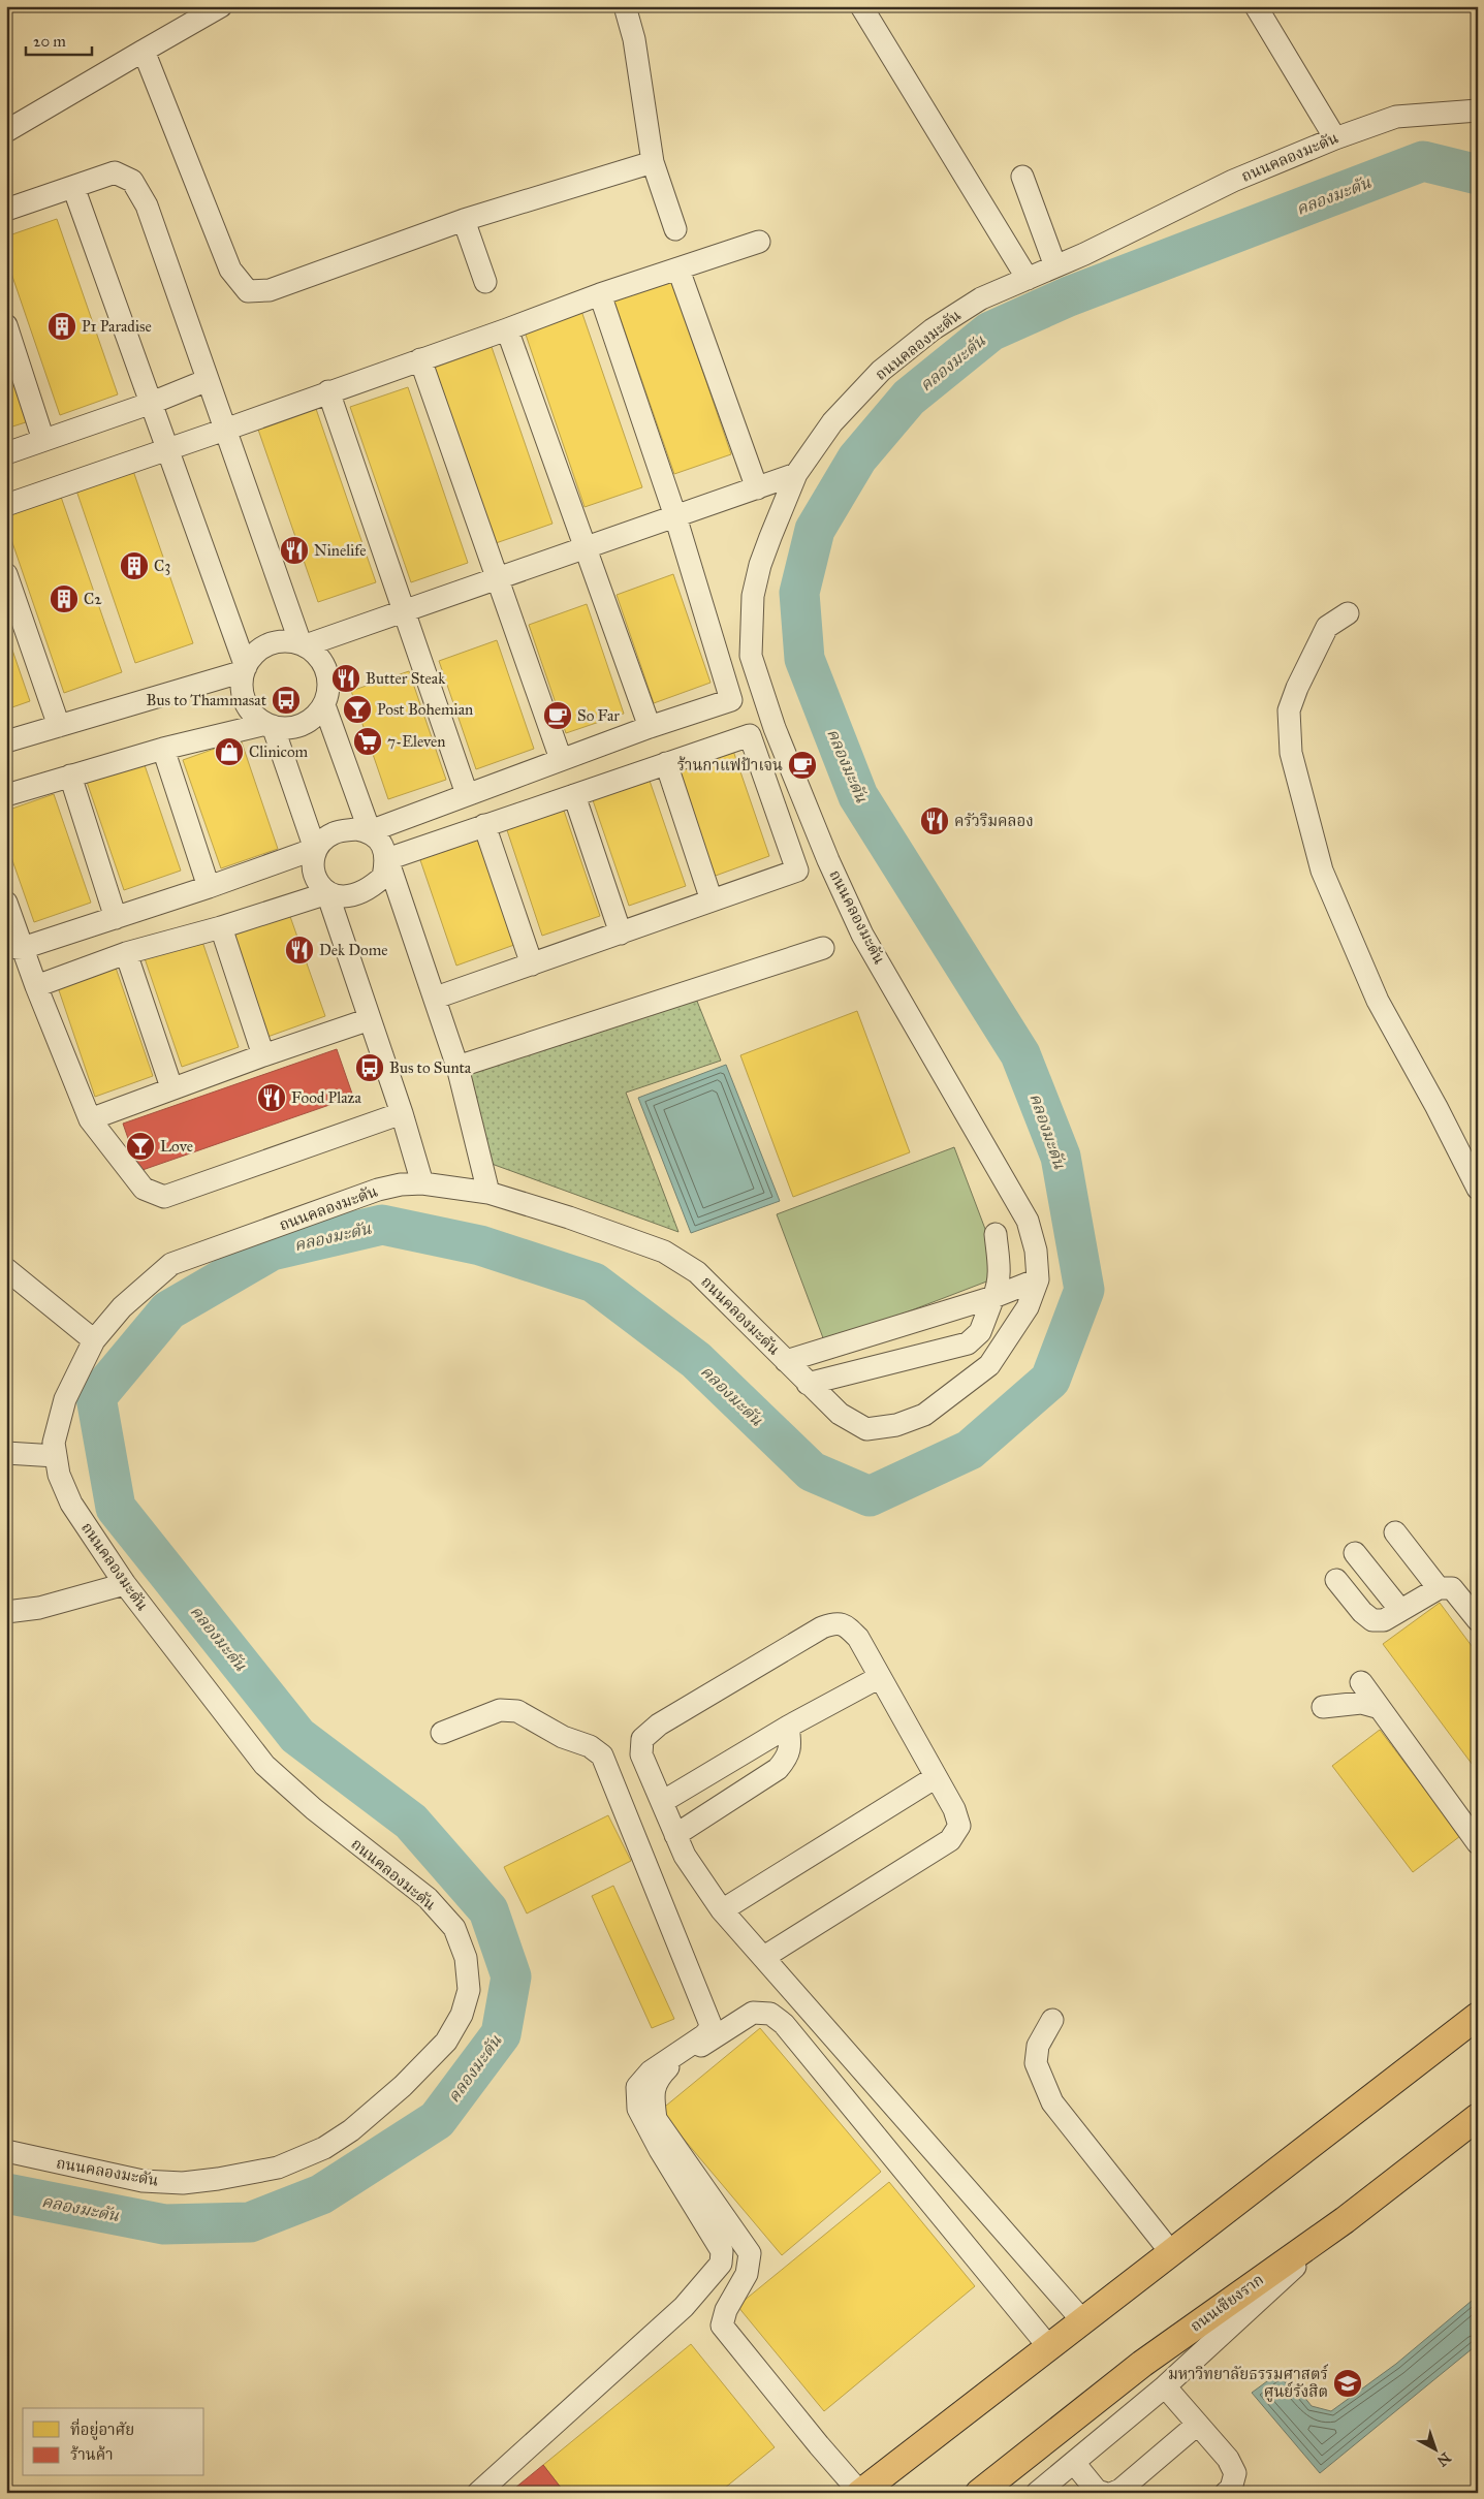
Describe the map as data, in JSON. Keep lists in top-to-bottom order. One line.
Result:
{"streets":{"main road":["ถนนเชียงราก"],"street":["ถนนคลองมะดัน"]},"water":["คลองมะดัน"],"places":{"building":["P1 Paradise","C3","C2"],"restaurant":["Ninelife","Butter Steak","ครัวริมคลอง","Dek Dome","Food Plaza"],"bus stop":["Bus to Thammasat","Bus to Sunta"],"bar":["Post Bohemian","Love"],"cafe":["So Far","ร้านกาแฟป้าเจน"],"supermarket":["7-Eleven"],"shop":["Clinicom"],"school or university":["มหาวิทยาลัยธรรมศาสตร์ ศูนย์รังสิต"]},"legend":["ที่อยู่อาศัย","ร้านค้า"],"scale_bar":"20 m","north":"bottom right"}
